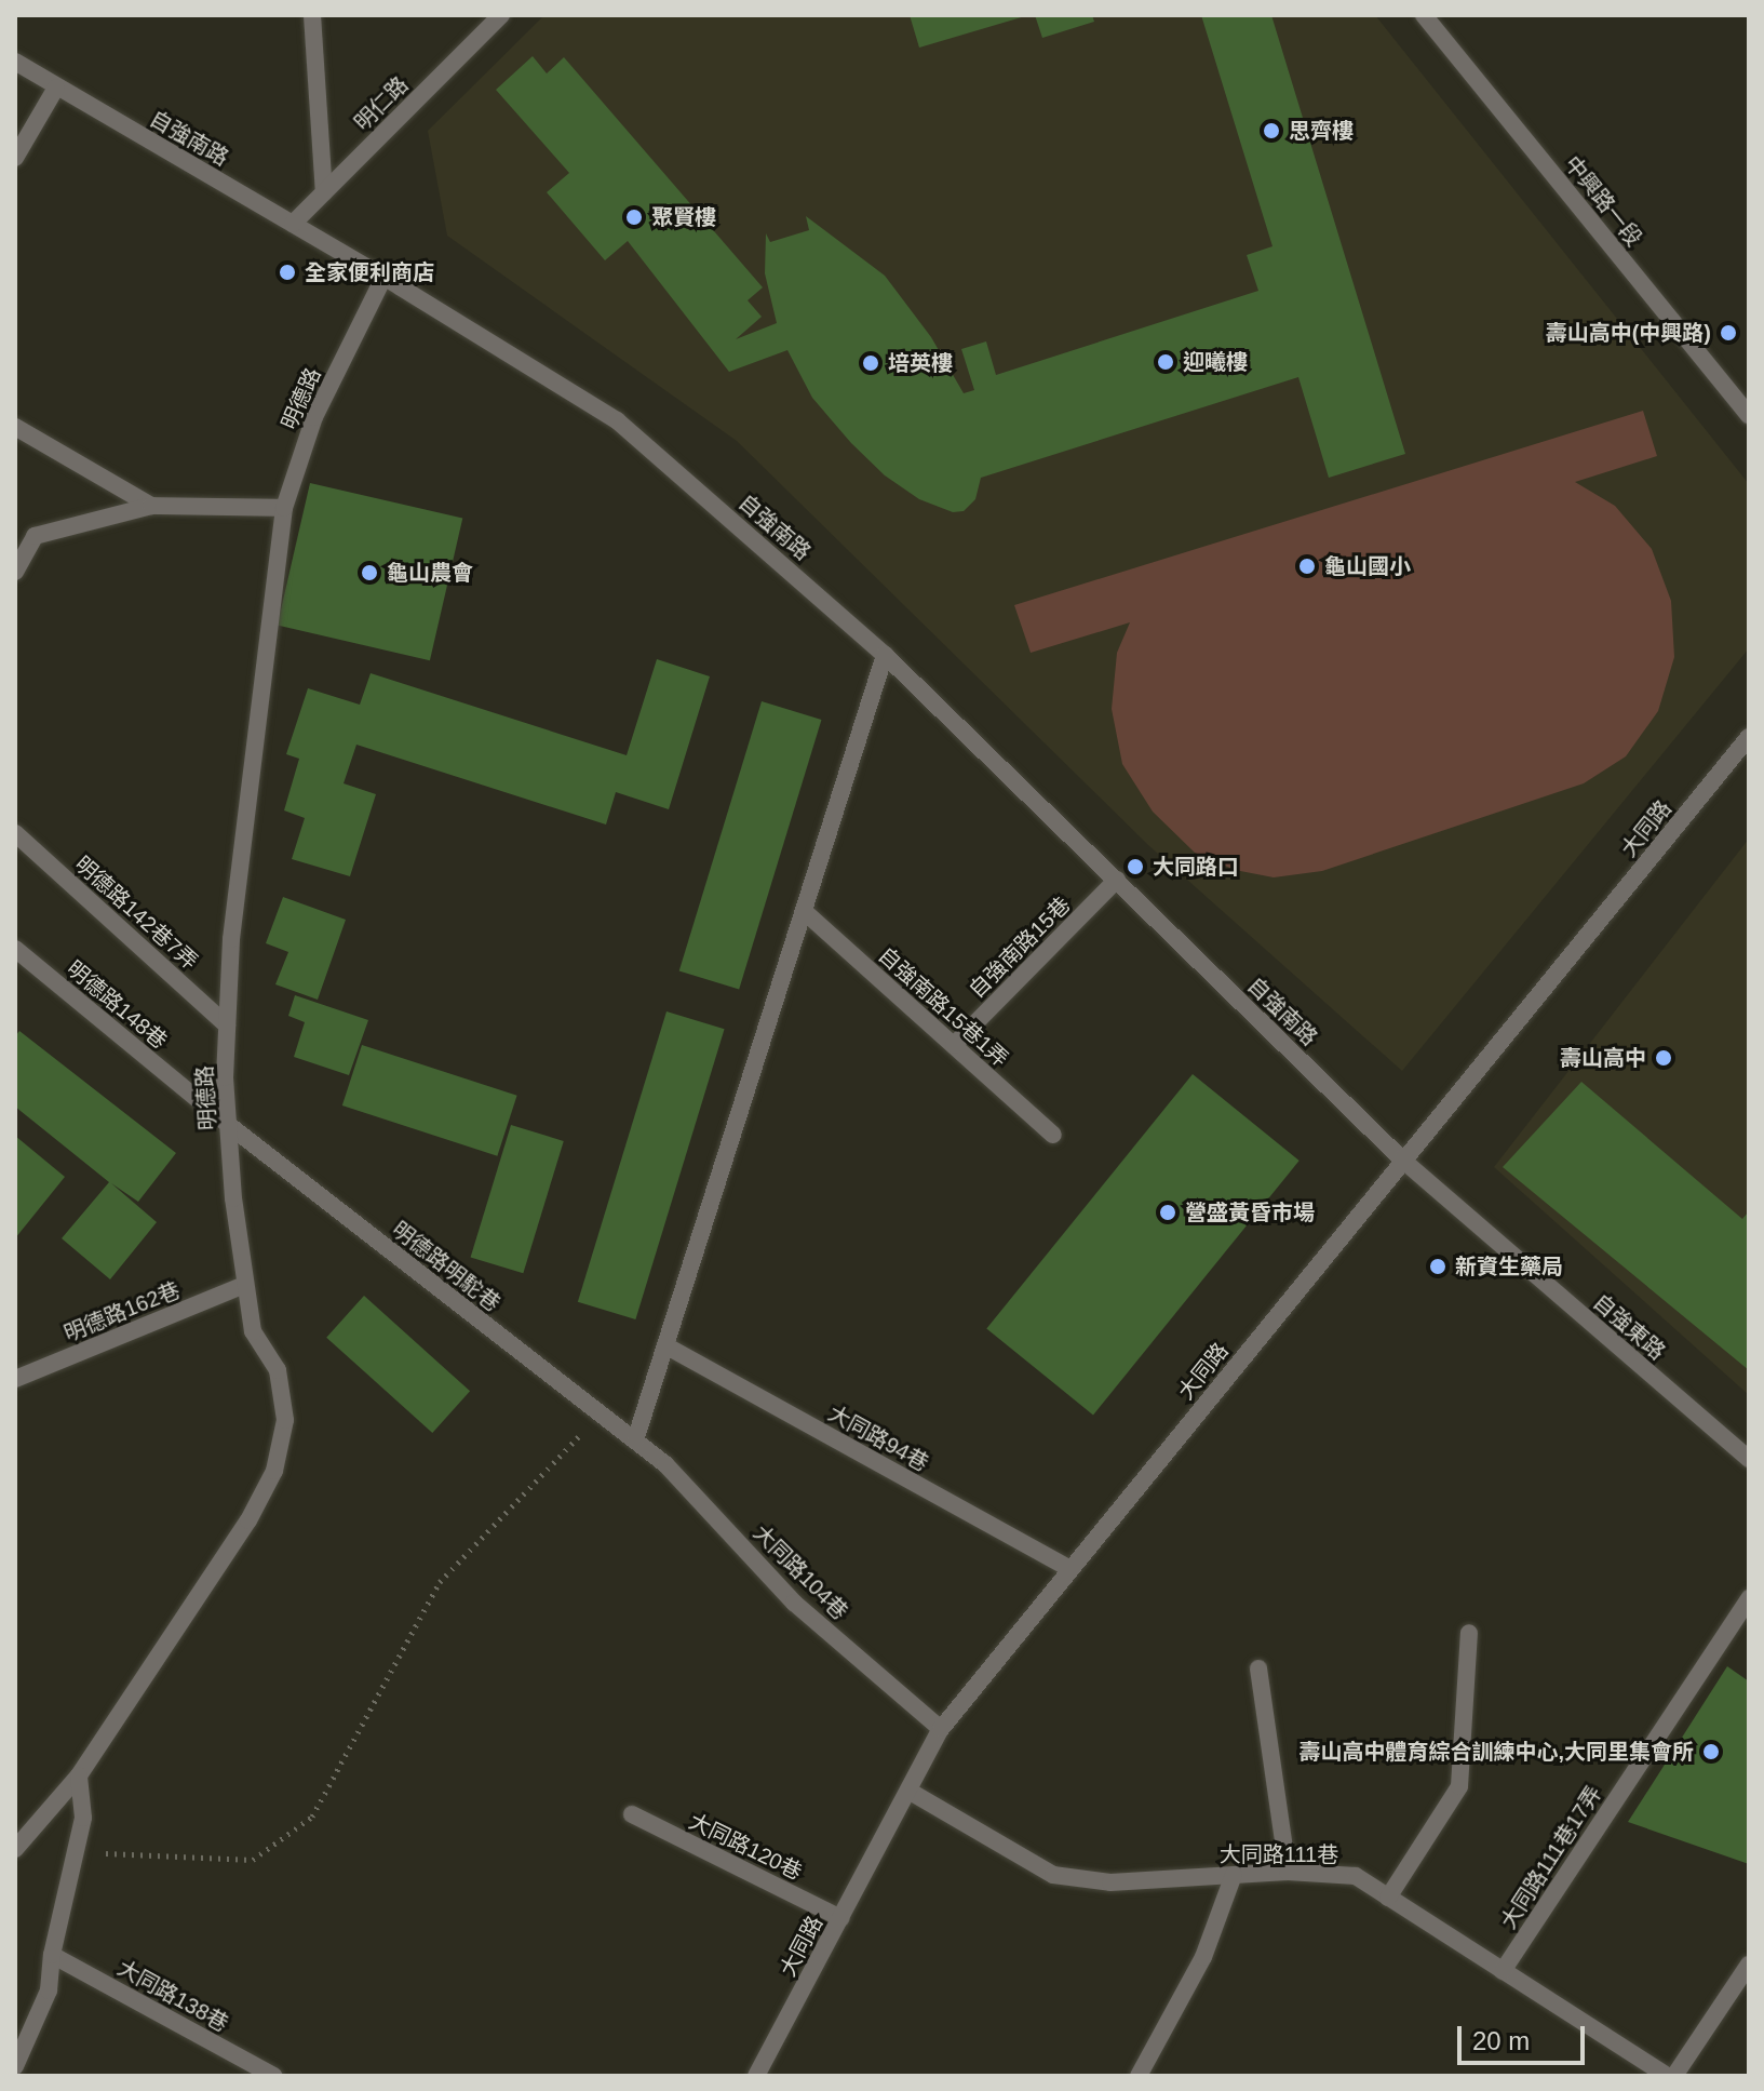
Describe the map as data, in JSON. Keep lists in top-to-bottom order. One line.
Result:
{"streets":{"street":["明仁路","自強南路","中興路一段","明德路","大同路","明德路142巷7弄","自強南路15巷","明德路148巷","自強南路15巷1弄","明德路明駝巷","明德路162巷","自強東路","大同路94巷","大同路104巷","大同路120巷","大同路111巷","大同路111巷17弄","大同路138巷"]},"crossings":[["明仁路","自強南路"],["自強南路","明德路"],["自強南路","大同路"],["自強南路","自強南路15巷"],["自強南路","自強東路"],["明德路","明德路142巷7弄"],["明德路","明德路148巷"],["明德路","明德路明駝巷"],["明德路","明德路162巷"],["大同路","自強東路"],["大同路","大同路94巷"],["大同路","大同路104巷"],["大同路","大同路120巷"],["大同路","大同路111巷"],["自強南路15巷","自強南路15巷1弄"],["明德路148巷","明德路明駝巷"],["明德路明駝巷","大同路104巷"],["大同路111巷","大同路111巷17弄"]],"places":["思齊樓","聚賢樓","全家便利商店","壽山高中(中興路)","迎曦樓","培英樓","龜山國小","龜山農會","大同路口","壽山高中","營盛黃昏市場","新資生藥局","壽山高中體育綜合訓練中心,大同里集會所"],"scale_bar":"20 m"}
